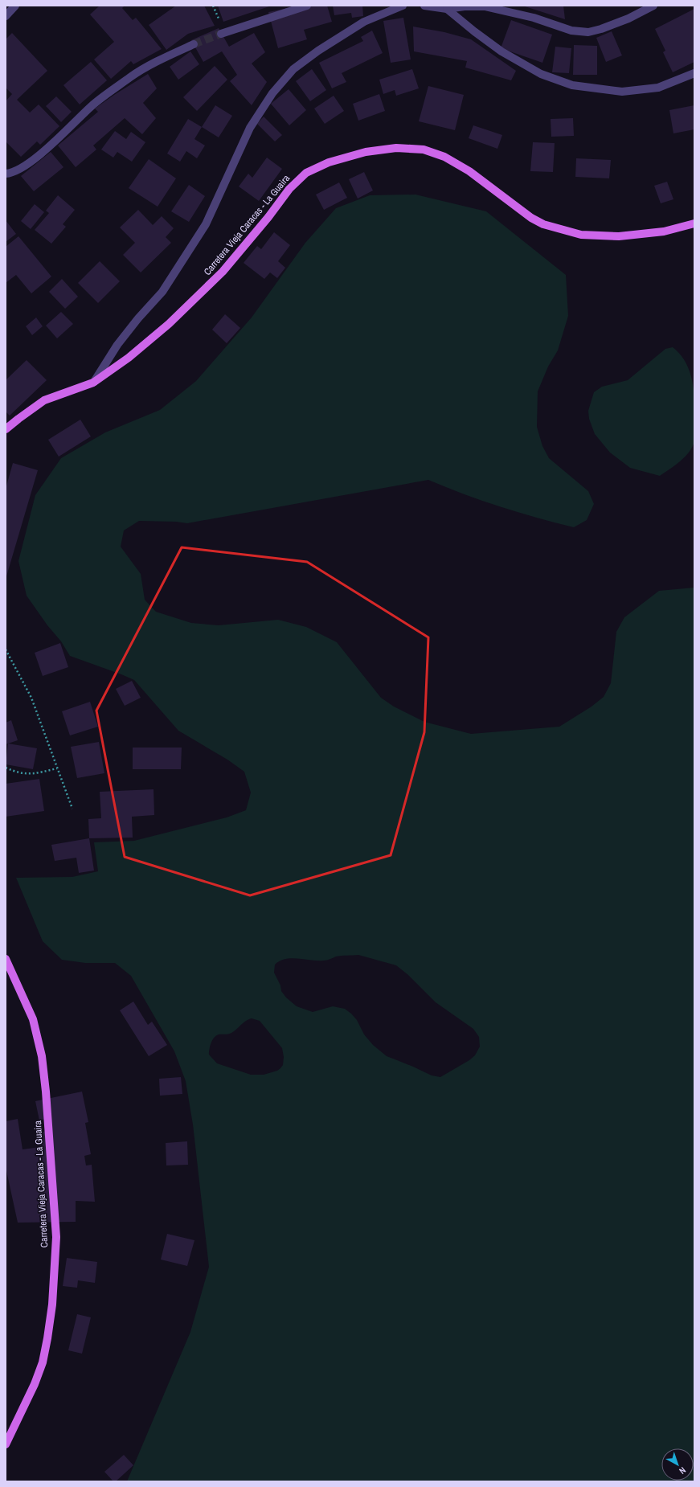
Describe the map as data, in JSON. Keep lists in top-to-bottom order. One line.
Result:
{"streets":{"main road":["Carretera Vieja Caracas - La Guaira"]},"north":"bottom right"}
